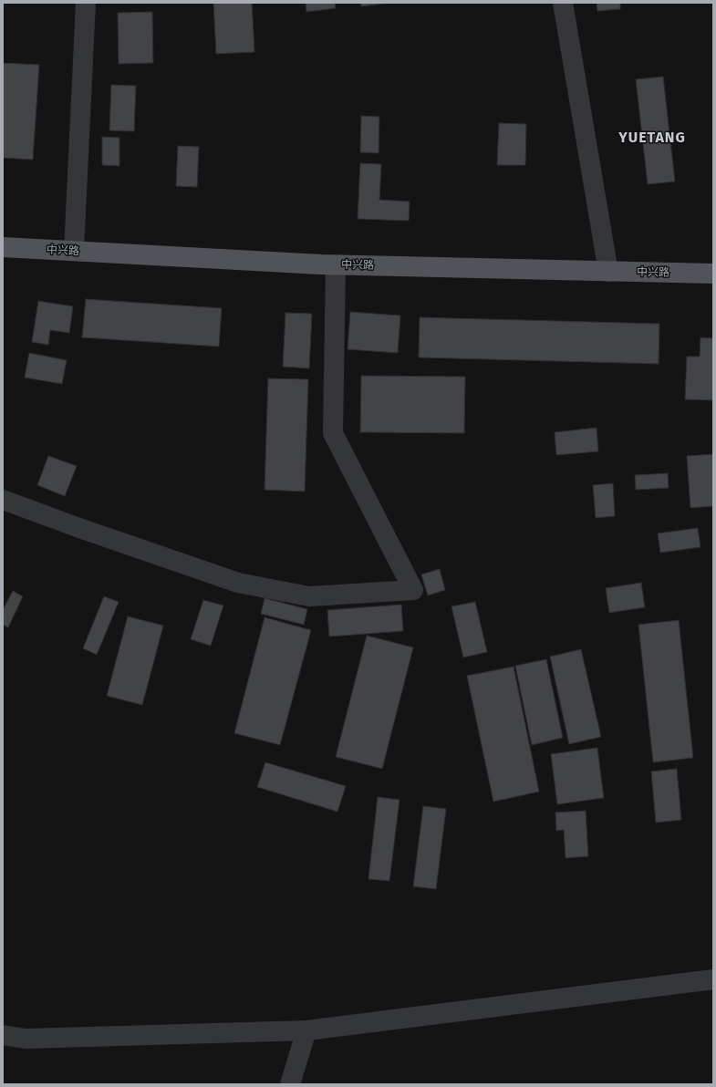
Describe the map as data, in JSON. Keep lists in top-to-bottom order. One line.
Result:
{"streets":{"main road":["中兴路"]},"districts":["YUETANG"]}
